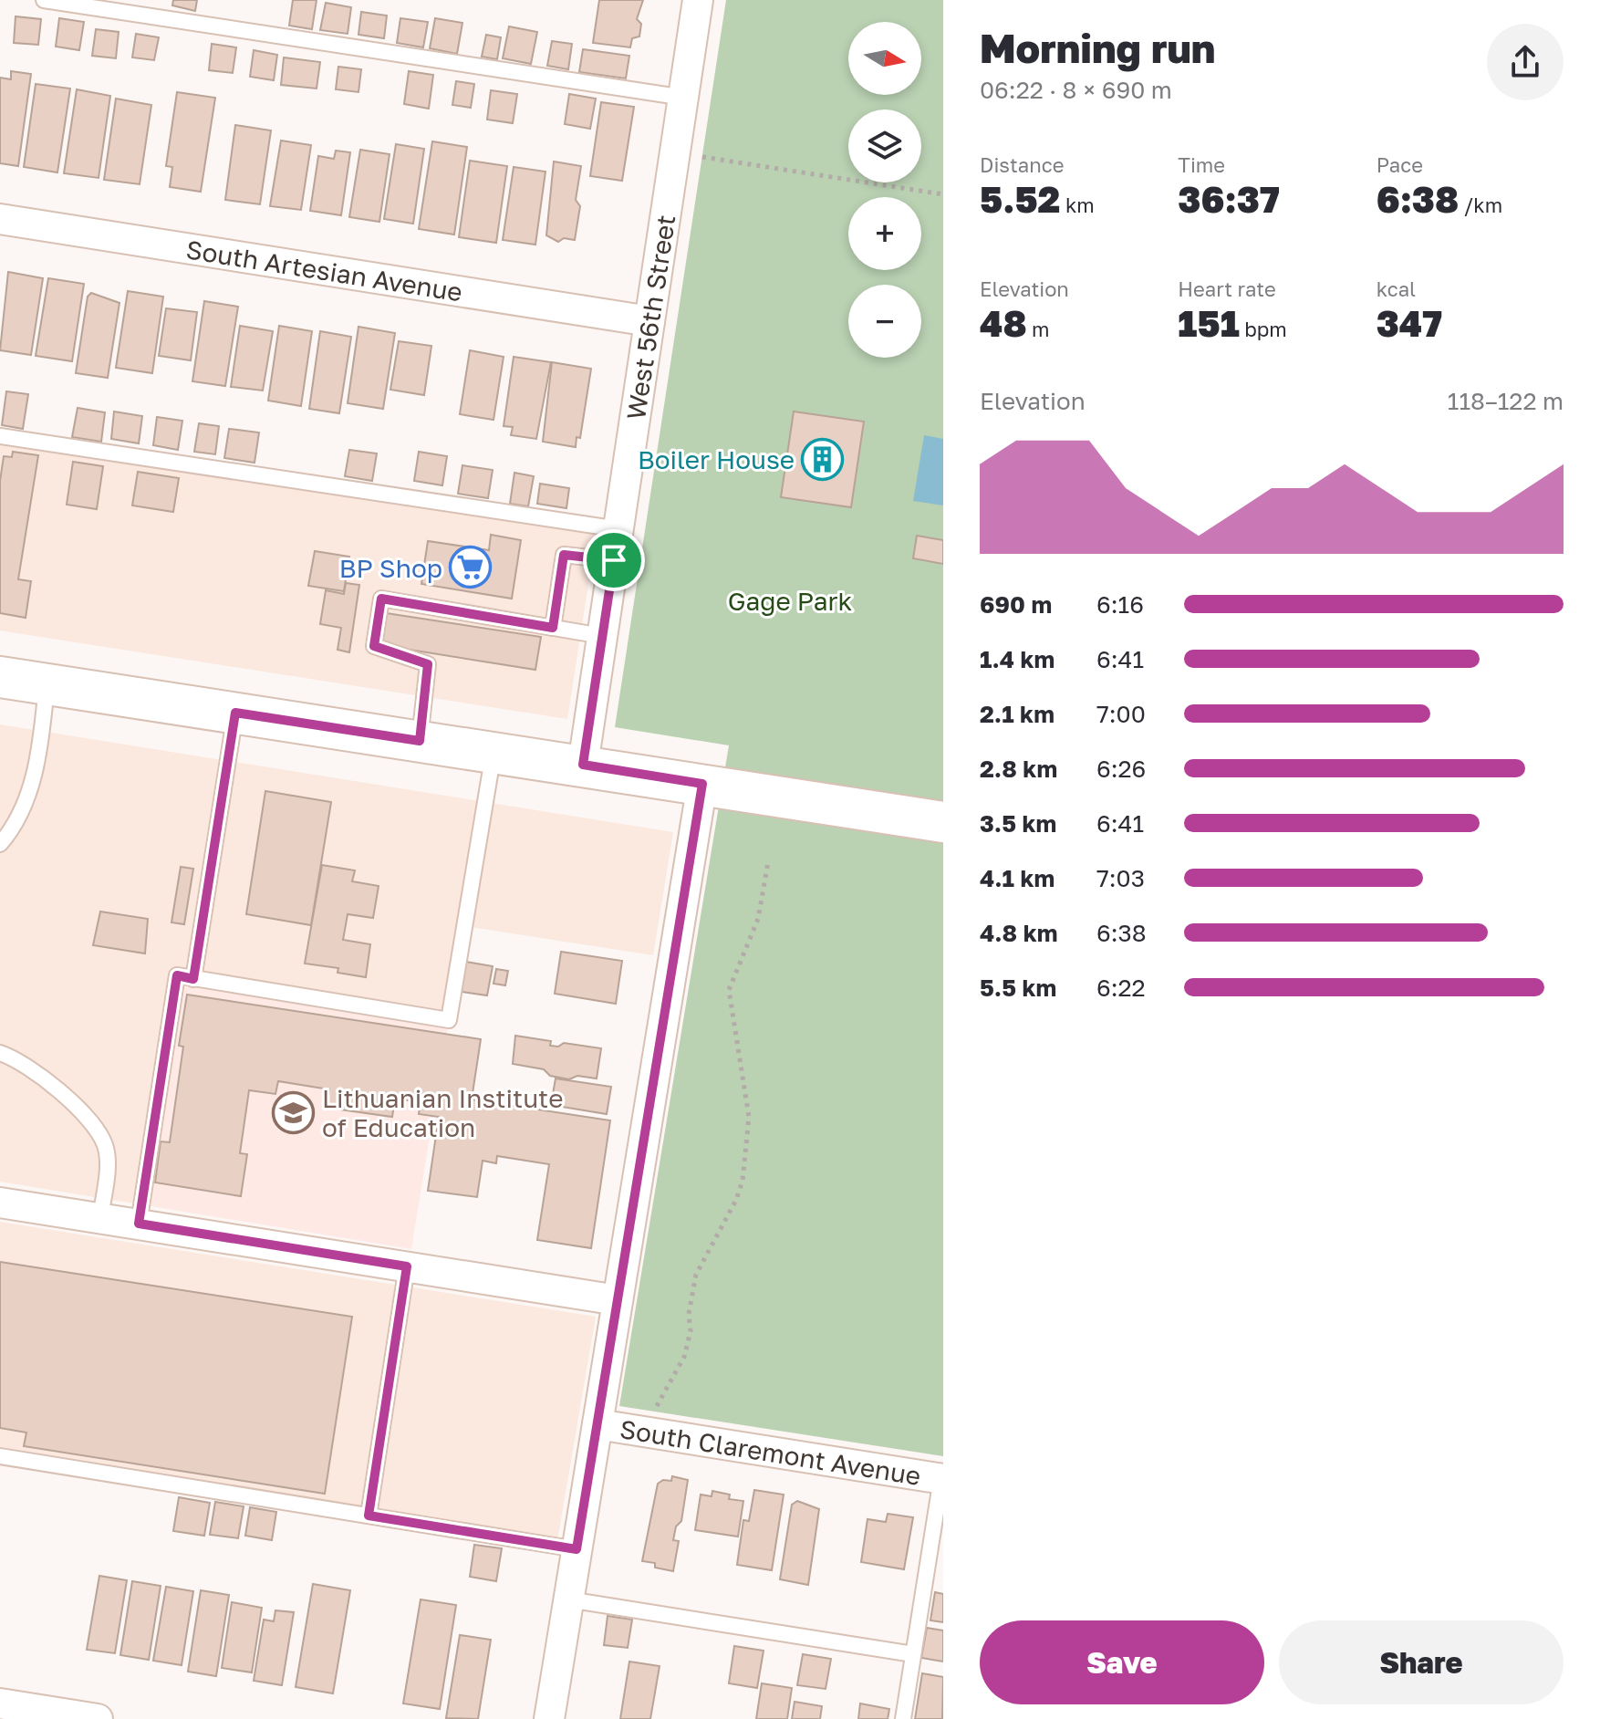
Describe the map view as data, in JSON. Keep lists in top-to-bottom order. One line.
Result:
{"streets":{"street":["South Artesian Avenue","West 56th Street","South Claremont Avenue"]},"crossings":[["South Artesian Avenue","West 56th Street"]],"parks":["Gage Park"],"places":{"building":["Boiler House"],"supermarket":["BP Shop"],"school or university":["Lithuanian Institute of Education"]},"north":"right","page":{"heading":["Morning run","06:22 · 8 × 690 m"],"map_buttons":["+","−"],"stats":[["Distance","5.52 km"],["Time","36:37"],["Pace","6:38 /km"],["Elevation","48 m"],["Heart rate","151 bpm"],["kcal","347"]],"chart":["Elevation","118–122 m"],"list":[{"name":"690 m","note":"6:16"},{"name":"1.4 km","note":"6:41"},{"name":"2.1 km","note":"7:00"},{"name":"2.8 km","note":"6:26"},{"name":"3.5 km","note":"6:41"},{"name":"4.1 km","note":"7:03"},{"name":"4.8 km","note":"6:38"},{"name":"5.5 km","note":"6:22"}],"buttons":["Save","Share"]}}
